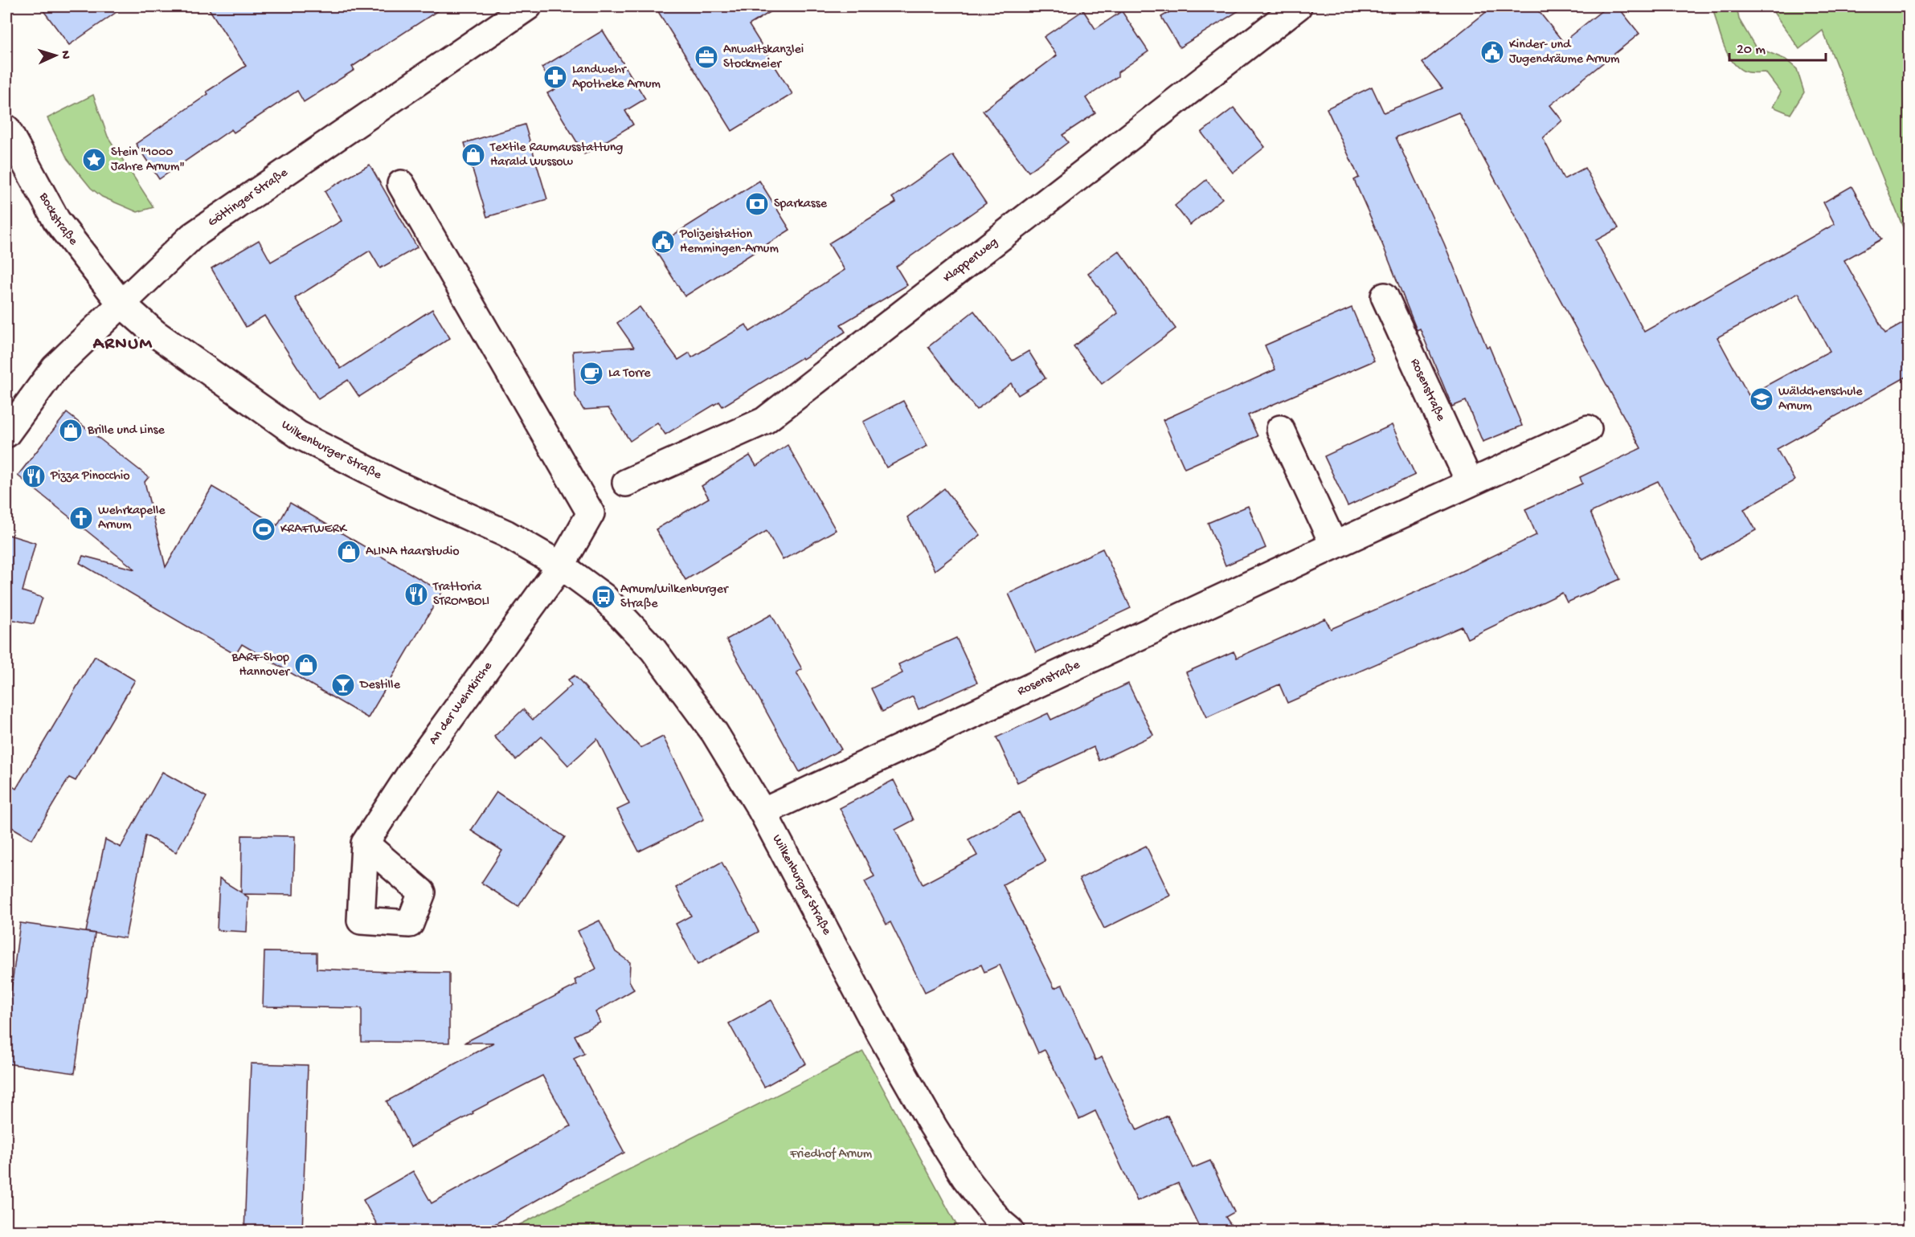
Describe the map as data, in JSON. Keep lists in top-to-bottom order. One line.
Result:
{"streets":{"street":["Göttinger Straße","Bockstraße","Klapperweg","Rosenstraße","Wilkenburger Straße","An der Wehrkirche"]},"crossings":[["Göttinger Straße","Bockstraße"],["Göttinger Straße","Wilkenburger Straße"],["Bockstraße","Wilkenburger Straße"],["Rosenstraße","Wilkenburger Straße"],["Wilkenburger Straße","An der Wehrkirche"]],"districts":["ARNUM"],"parks":["Friedhof Arnum"],"places":{"public building":["Kinder- und Jugendräume Arnum","Polizeistation Hemmingen-Arnum"],"office":["Anwaltskanzlei Stockmeier"],"pharmacy":["Landwehr Apotheke Arnum"],"shop":["Textile Raumausstattung Harald Wussow","Brille und Linse","ALINA Haarstudio","BARF-Shop Hannover"],"place":["Stein \"1000 Jahre Arnum\""],"bank":["Sparkasse"],"cafe":["La Torre"],"school or university":["Wäldchenschule Arnum"],"restaurant":["Pizza Pinocchio","Trattoria STROMBOLI"],"church":["Wehrkapelle Arnum"],"sports":["KRAFTWERK"],"bus stop":["Arnum/Wilkenburger Straße"],"bar":["Destille"]},"scale_bar":"20 m","north":"right"}
